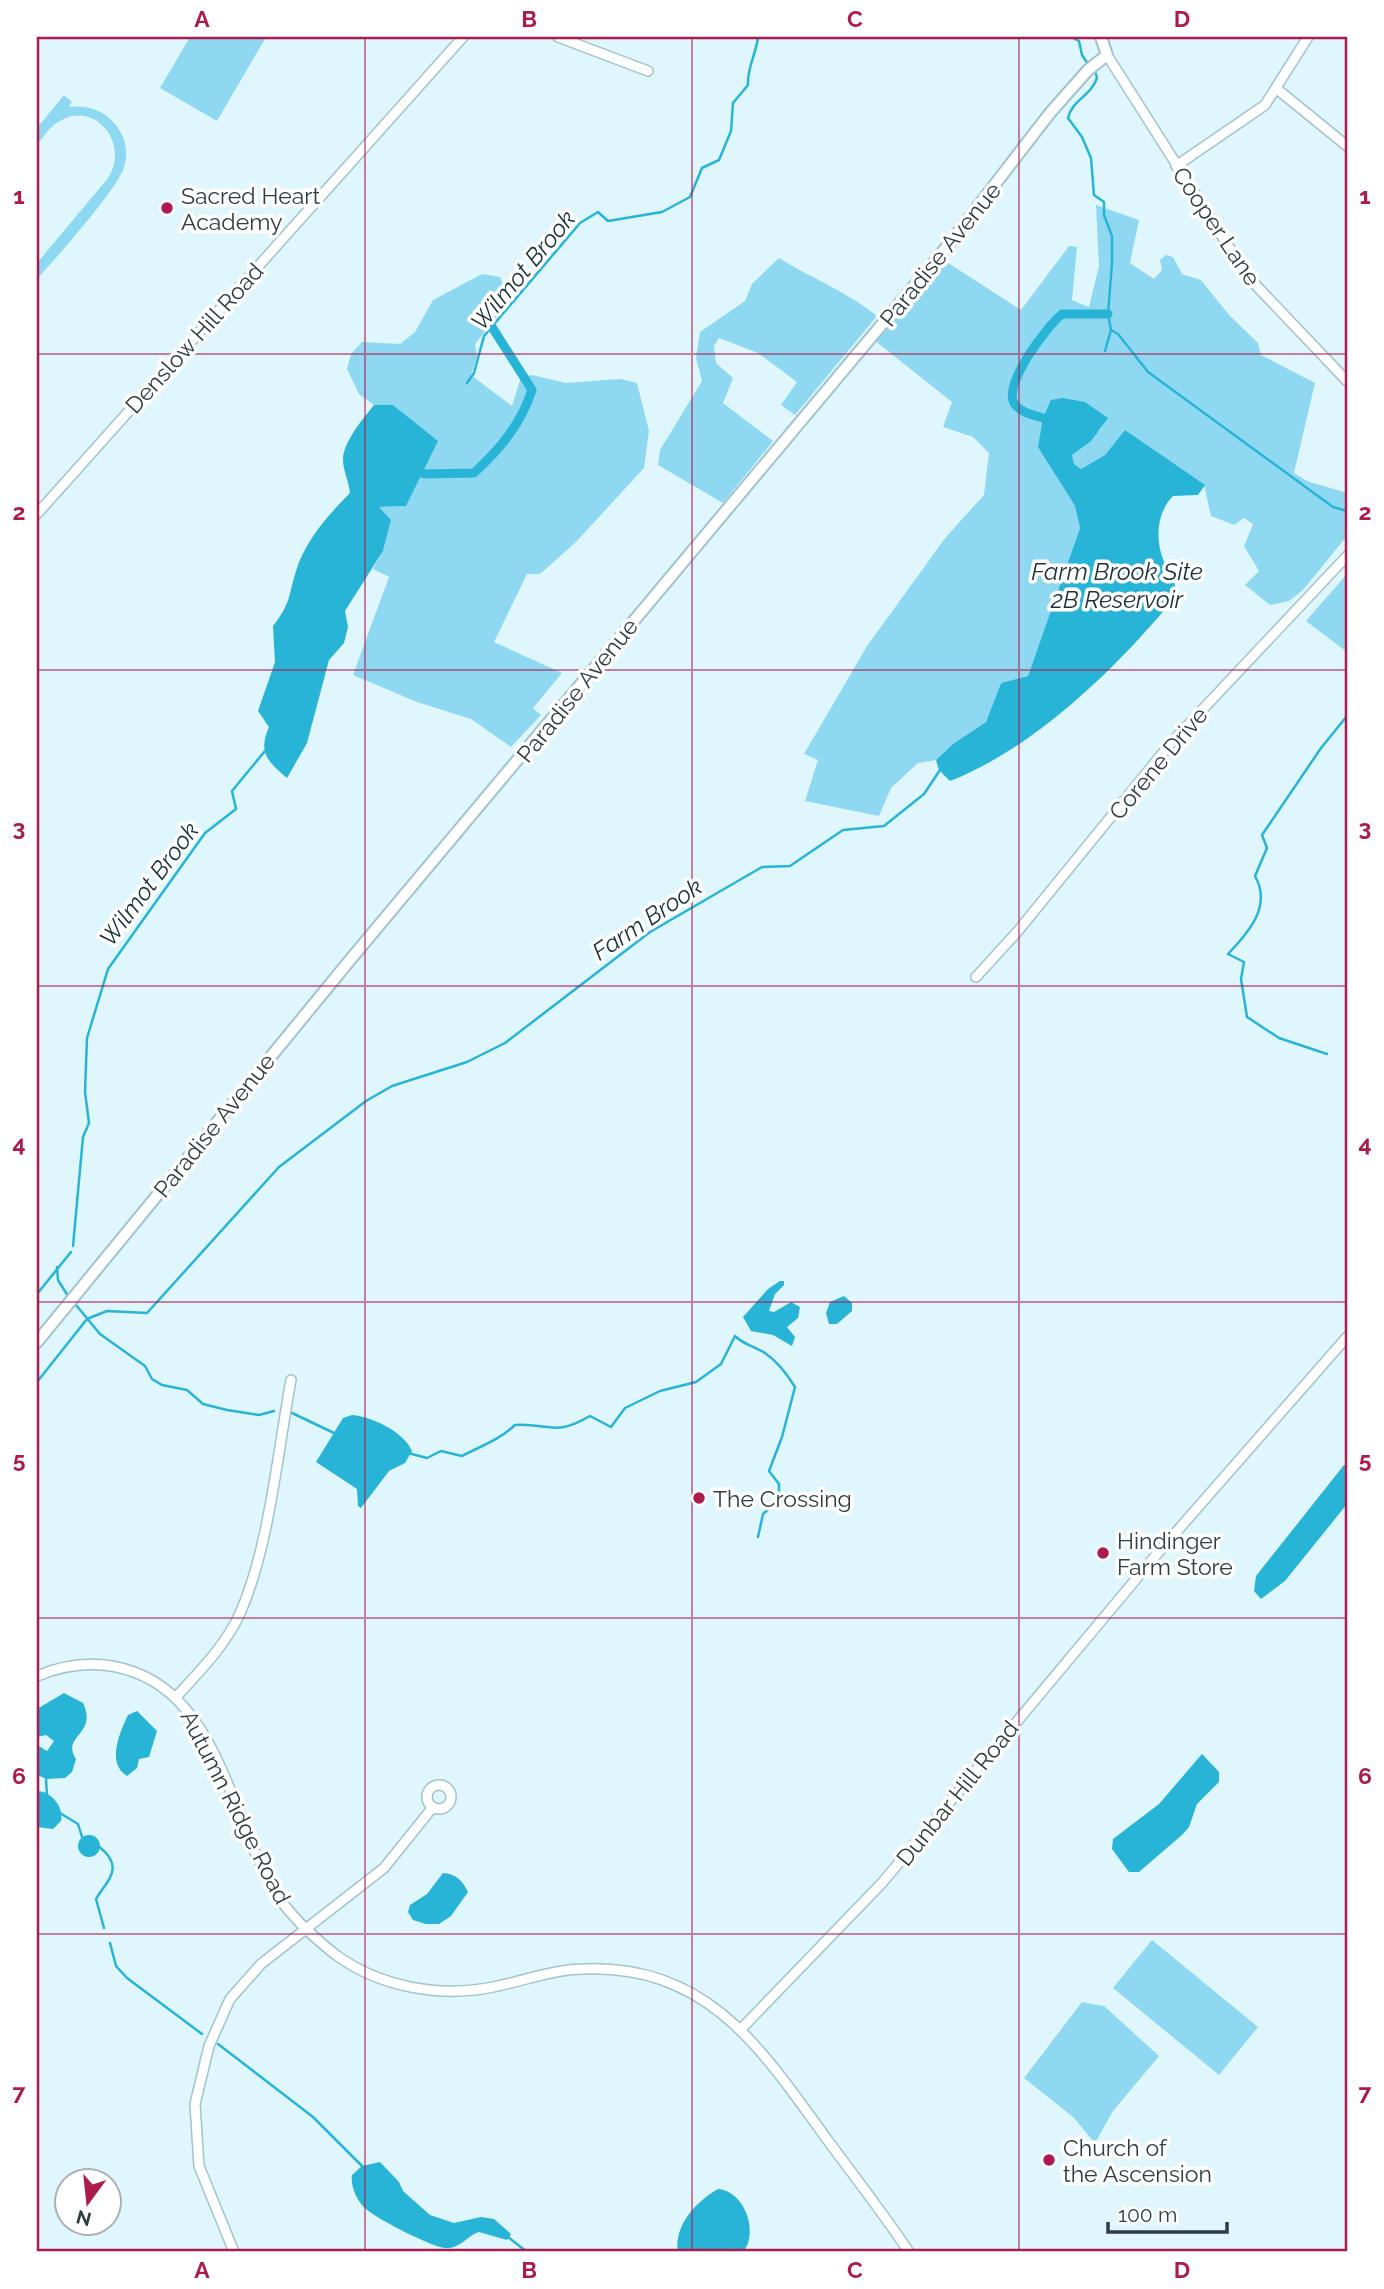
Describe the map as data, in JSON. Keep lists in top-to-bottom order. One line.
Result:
{"streets":{"street":["Cooper Lane","Paradise Avenue","Denslow Hill Road","Corene Drive","Dunbar Hill Road","Autumn Ridge Road"]},"crossings":[["Cooper Lane","Paradise Avenue"],["Dunbar Hill Road","Autumn Ridge Road"]],"water":["Wilmot Brook","Farm Brook Site 2B Reservoir","Farm Brook"],"places":["Sacred Heart Academy","The Crossing","Hindinger Farm Store","Church of the Ascension"],"scale_bar":"100 m","north":"bottom","grid":{"columns":["A","B","C","D"],"rows":["1","2","3","4","5","6","7"]}}
